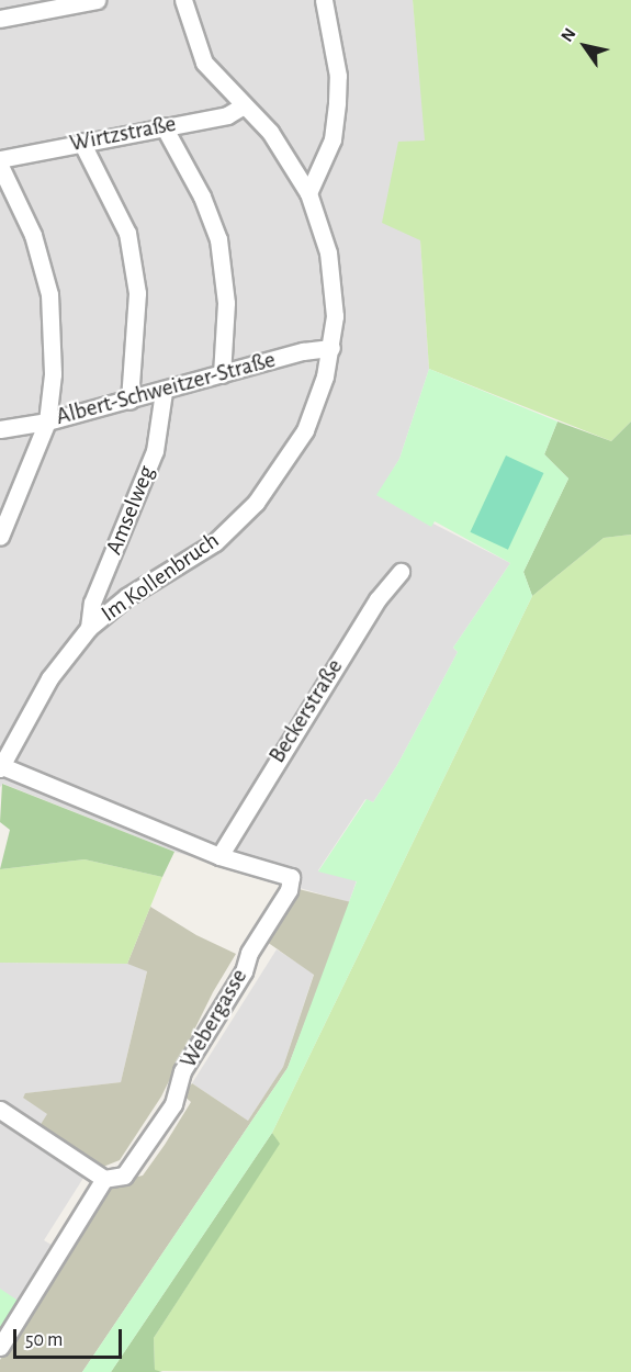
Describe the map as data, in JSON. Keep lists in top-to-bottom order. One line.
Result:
{"streets":{"street":["Wirtzstraße","Albert-Schweitzer-Straße","Amselweg","Im Kollenbruch","Beckerstraße","Webergasse"]},"crossings":[["Wirtzstraße","Im Kollenbruch"],["Albert-Schweitzer-Straße","Amselweg"],["Albert-Schweitzer-Straße","Im Kollenbruch"],["Amselweg","Im Kollenbruch"],["Beckerstraße","Webergasse"]],"scale_bar":"50 m","north":"top left"}
